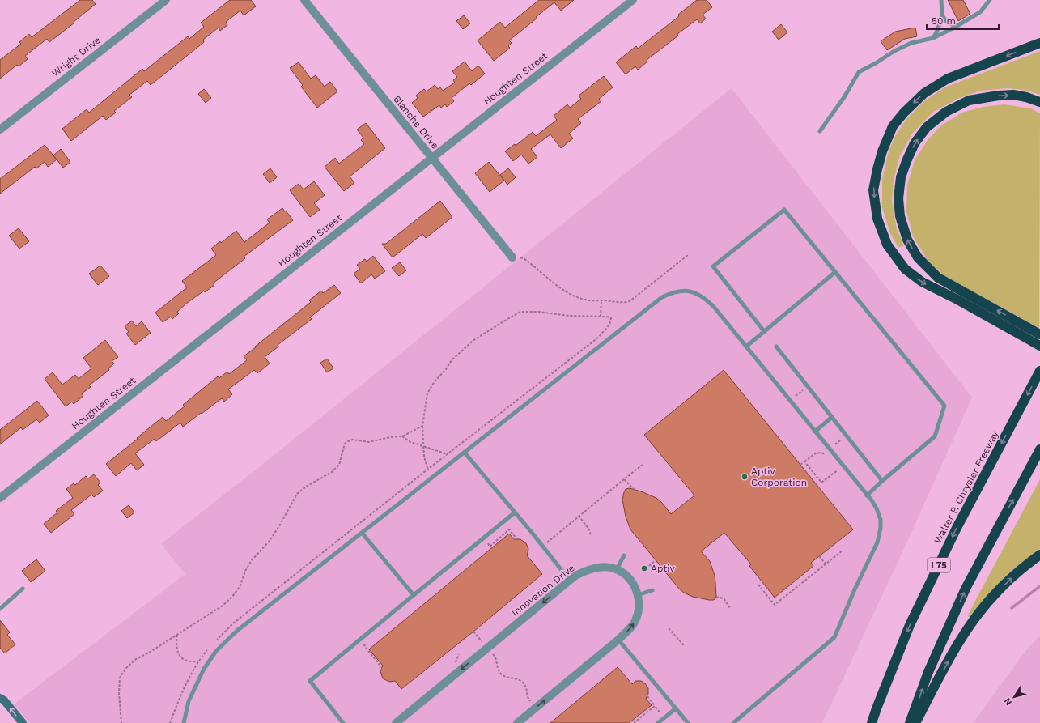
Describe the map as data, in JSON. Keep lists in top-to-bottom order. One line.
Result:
{"streets":{"highway":["Walter P. Chrysler Freeway","I 75"],"street":["Wright Drive","Houghten Street","Blanche Drive","Innovation Drive"]},"crossings":[["Houghten Street","Blanche Drive"]],"places":["Aptiv Corporation","Aptiv"],"scale_bar":"50 m","north":"bottom left"}
